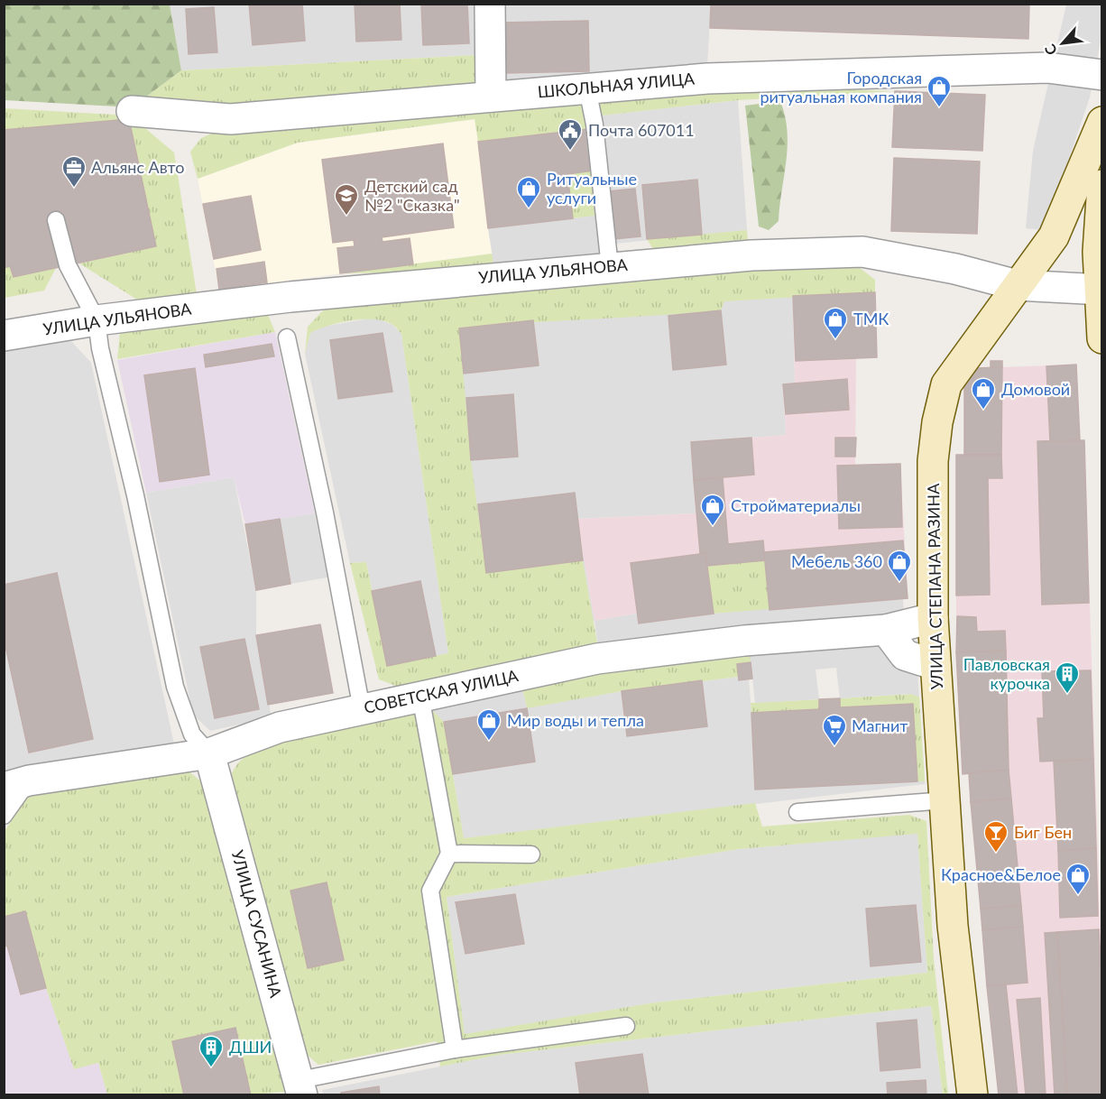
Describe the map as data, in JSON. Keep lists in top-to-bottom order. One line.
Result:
{"streets":{"main road":["УЛИЦА СТЕПАНА РАЗИНА"],"street":["ШКОЛЬНАЯ УЛИЦА","УЛИЦА УЛЬЯНОВА","СОВЕТСКАЯ УЛИЦА","УЛИЦА СУСАНИНА"]},"crossings":[["УЛИЦА УЛЬЯНОВА","УЛИЦА СТЕПАНА РАЗИНА"],["УЛИЦА СТЕПАНА РАЗИНА","СОВЕТСКАЯ УЛИЦА"],["СОВЕТСКАЯ УЛИЦА","УЛИЦА СУСАНИНА"]],"places":{"shop":["Городская ритуальная компания","Ритуальные услуги","ТМК","Домовой","Стройматериалы","Мебель 360","Мир воды и тепла","Красное&Белое"],"public building":["Почта 607011"],"office":["Альянс Авто"],"school or university":["Детский сад №2 \"Сказка\""],"building":["Павловская курочка","ДШИ"],"supermarket":["Магнит"],"bar":["Биг Бен"]},"north":"bottom left"}
